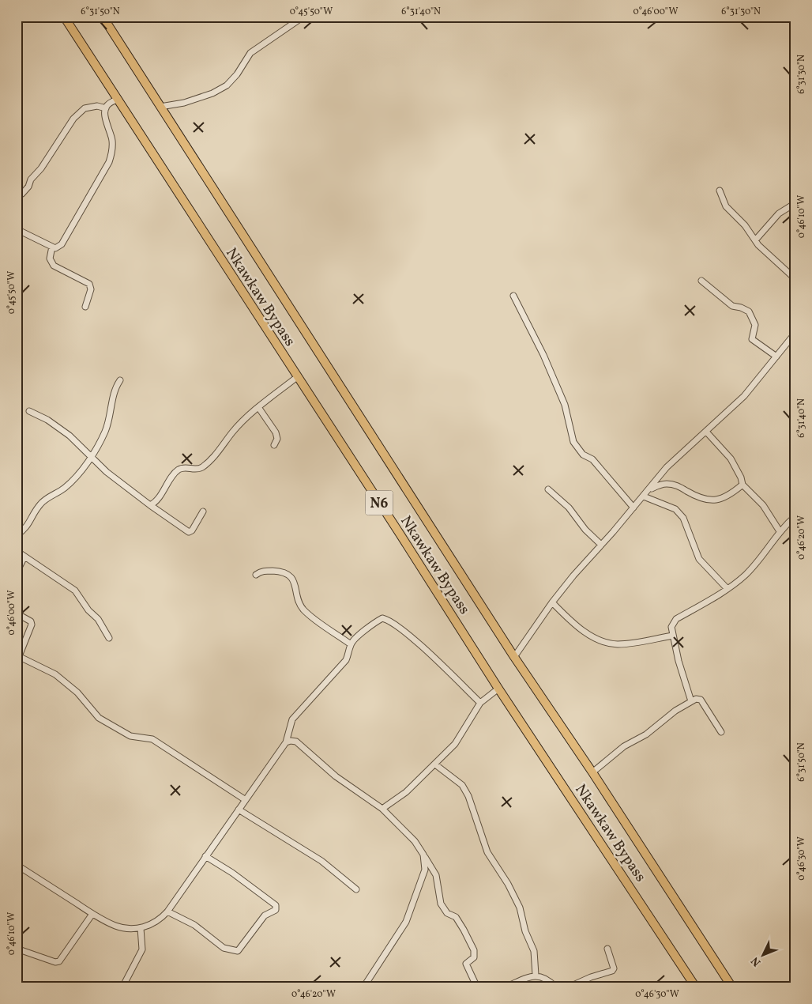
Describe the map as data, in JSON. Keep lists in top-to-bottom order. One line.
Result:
{"streets":{"highway":["Nkawkaw Bypass","N6"]},"north":"bottom left","coordinates":["6°31'50\"N","0°45'50\"W","6°31'40\"N","0°46'00\"W","6°31'30\"N","0°46'10\"W","0°46'20\"W","0°46'30\"W"]}
